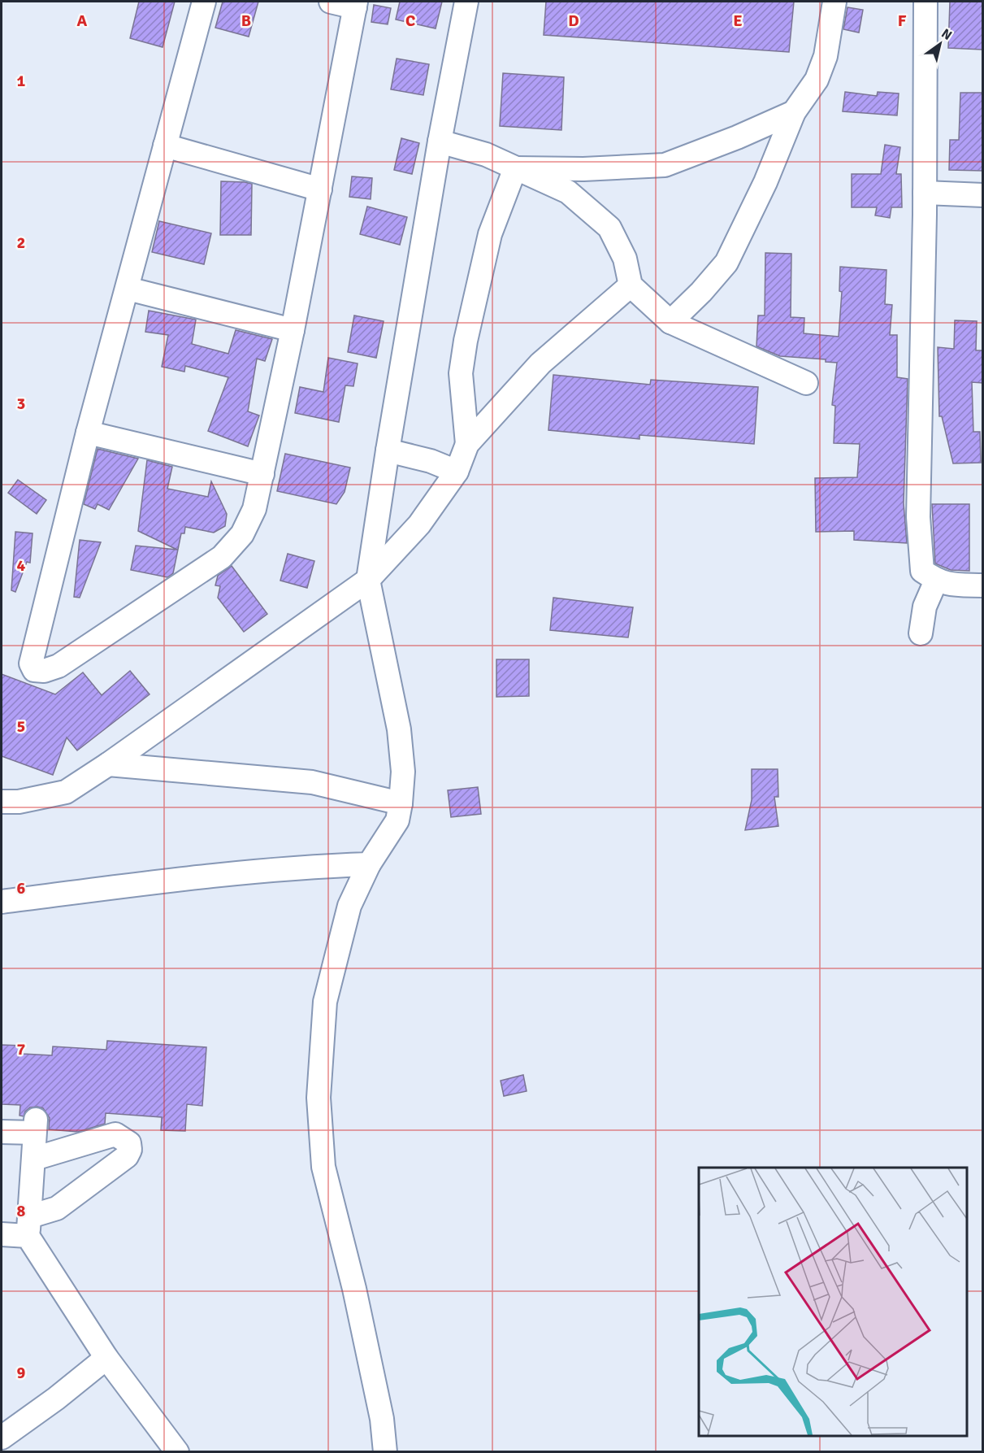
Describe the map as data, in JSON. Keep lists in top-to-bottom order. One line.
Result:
{"north":"top right","grid":{"columns":["A","B","C","D","E","F"],"rows":["1","2","3","4","5","6","7","8","9"]}}
